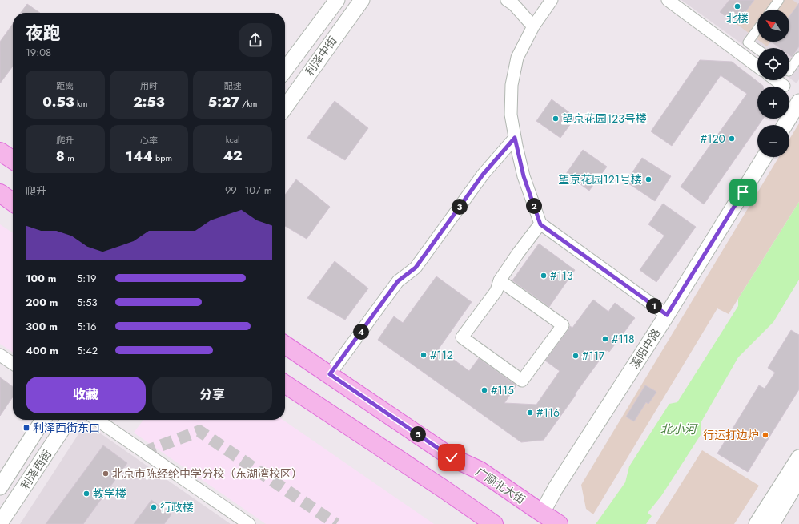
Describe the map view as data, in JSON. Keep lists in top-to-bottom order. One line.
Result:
{"streets":{"main road":["广顺北大街"],"street":["利泽中街","溪阳中路","利泽西街"]},"crossings":[["溪阳中路","广顺北大街"]],"water":["北小河"],"places":{"other":["北楼","望京花园123号楼","#120","望京花园121号楼","#113","#118","#112","#117","#115","#116","行运打边炉","北京市陈经纶中学分校（东湖湾校区）","教学楼","行政楼"],"transit":["利泽西街东口"]},"north":"top left","page":{"map_buttons":["+","−"],"heading":["夜跑","19:08"],"stats":[["距离","0.53 km"],["用时","2:53"],["配速","5:27 /km"],["爬升","8 m"],["心率","144 bpm"],["kcal","42"]],"chart":["爬升","99–107 m"],"pins":["2","3","1","4","5"],"list":[{"name":"100 m","note":"5:19"},{"name":"200 m","note":"5:53"},{"name":"300 m","note":"5:16"},{"name":"400 m","note":"5:42"}],"buttons":["收藏","分享"]}}
